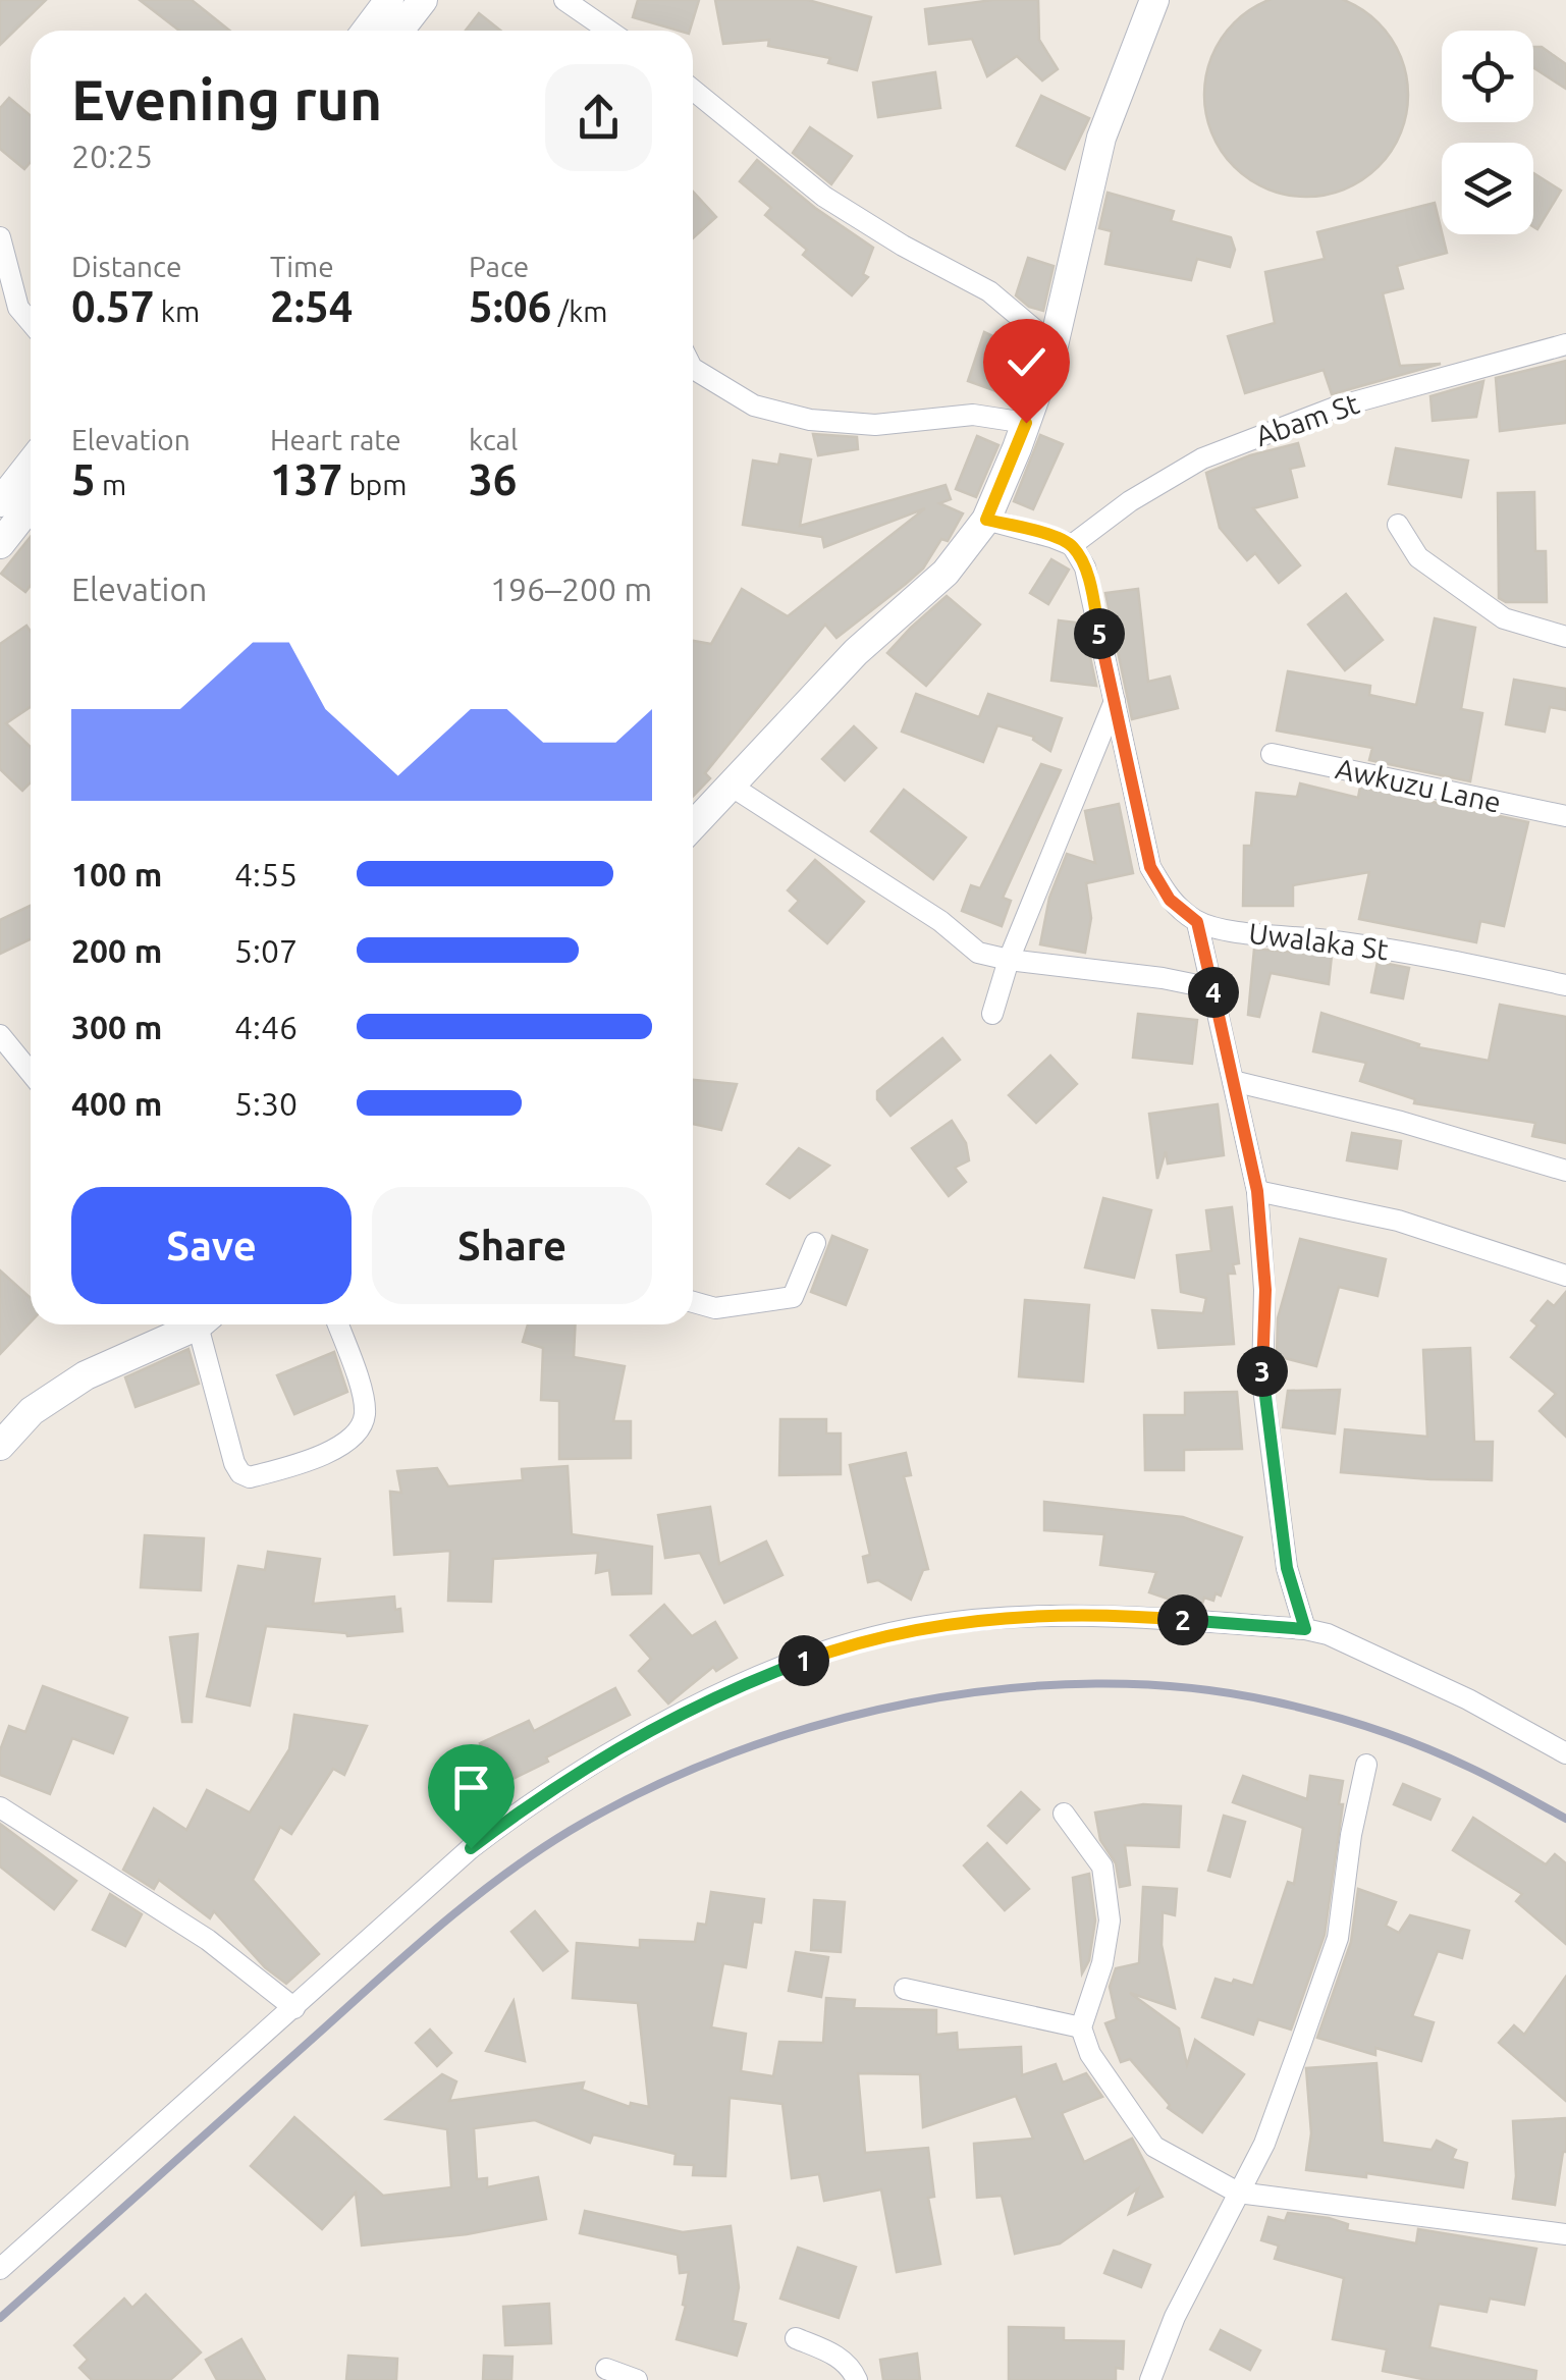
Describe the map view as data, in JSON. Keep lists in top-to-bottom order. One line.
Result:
{"streets":{"street":["Abam St","Awkuzu Lane","Uwalaka St"]},"page":{"heading":["Evening run","20:25"],"stats":[["Distance","0.57 km"],["Time","2:54"],["Pace","5:06 /km"],["Elevation","5 m"],["Heart rate","137 bpm"],["kcal","36"]],"chart":["Elevation","196–200 m"],"pins":["5","4","3","2","1"],"list":[{"name":"100 m","note":"4:55"},{"name":"200 m","note":"5:07"},{"name":"300 m","note":"4:46"},{"name":"400 m","note":"5:30"}],"buttons":["Save","Share"]}}
